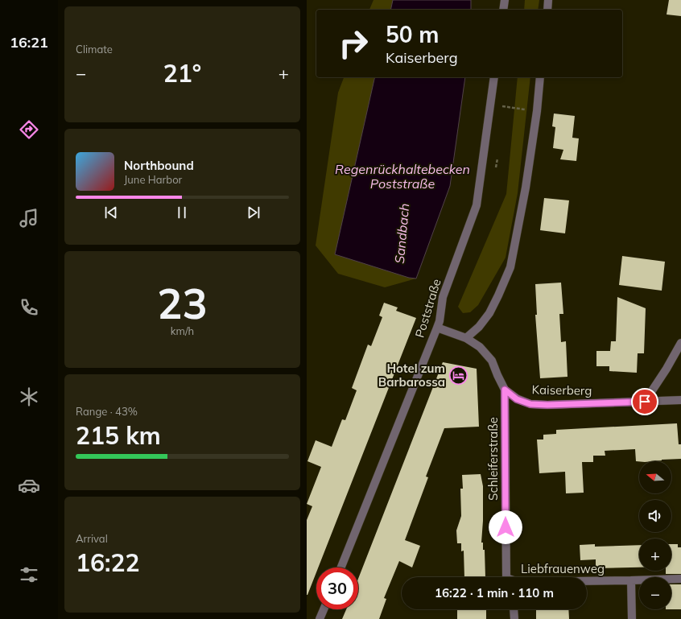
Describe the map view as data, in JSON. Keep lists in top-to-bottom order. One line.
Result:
{"streets":{"street":["Poststraße","Kaiserberg","Schleiferstraße","Liebfrauenweg"]},"crossings":[["Poststraße","Kaiserberg"],["Kaiserberg","Schleiferstraße"]],"water":["Regenrückhaltebecken Poststraße","Sandbach"],"places":{"hotel":["Hotel zum Barbarossa"]},"north":"left","page":{"tabs":"16:21","tile":["Climate",["23","km/h"],["Range · 43%","215 km"],["Arrival","16:22"]],"turn":["50 m","Kaiserberg"],"heat":["−","21°","+"],"song":["Northbound","June Harbor"],"map_buttons":["+","−"],"limit":"30","trip":"16:22 · 1 min · 110 m"}}
